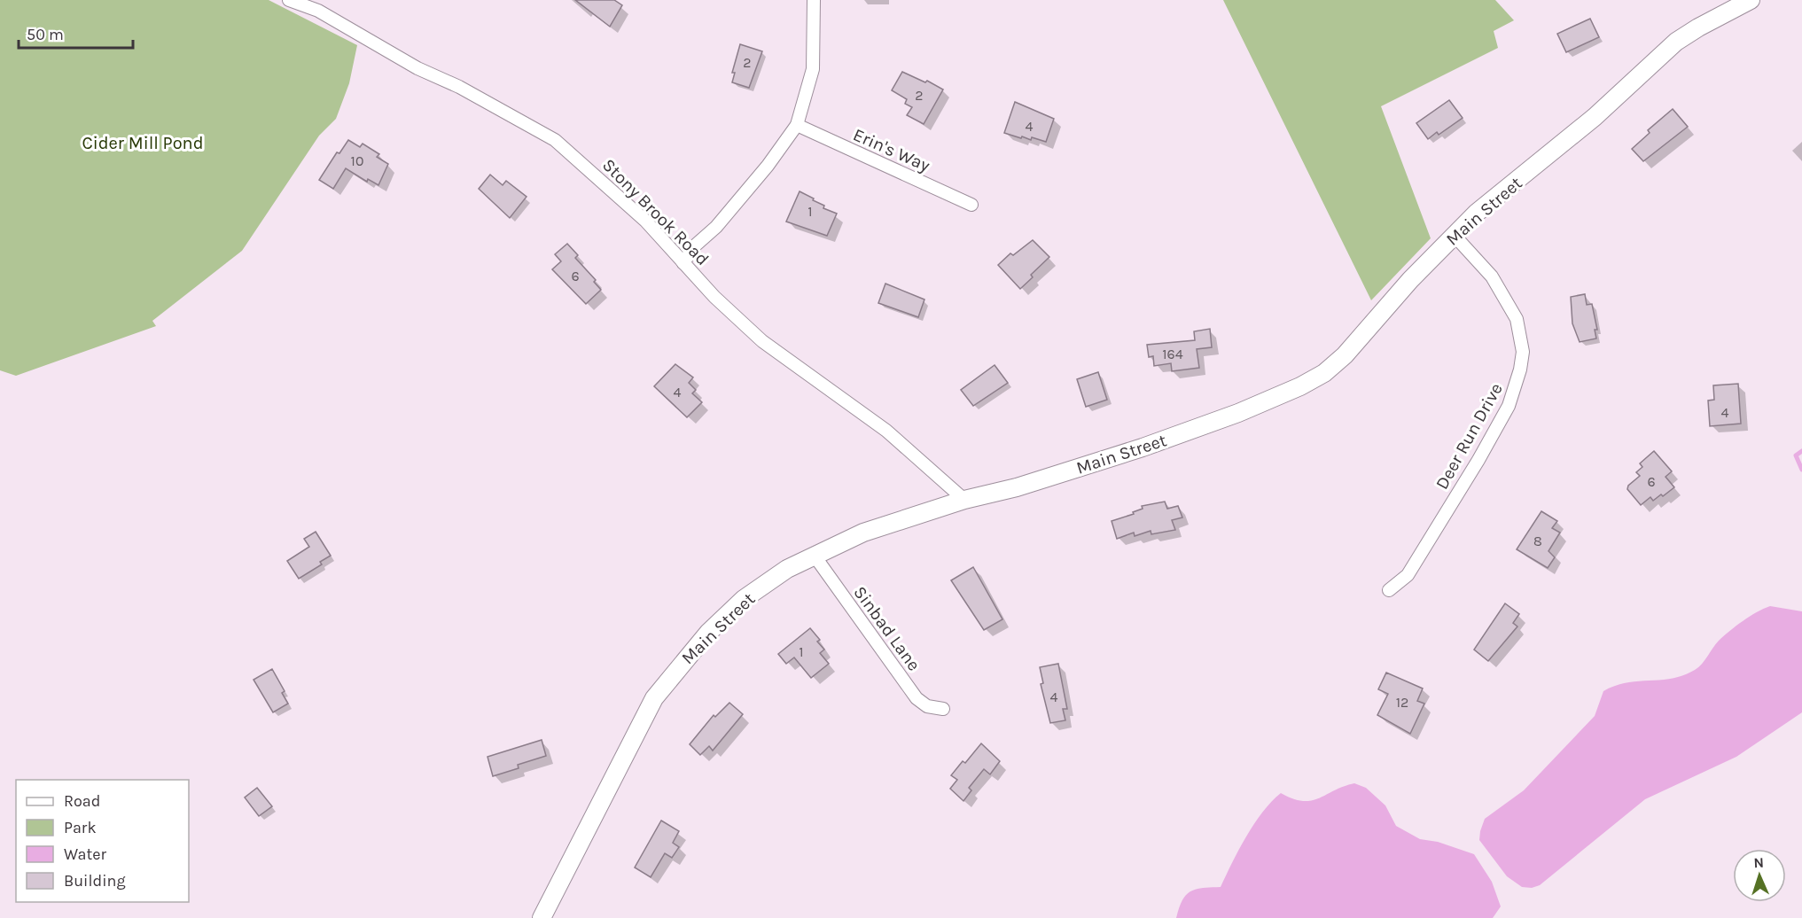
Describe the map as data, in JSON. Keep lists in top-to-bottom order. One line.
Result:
{"streets":{"main road":["Main Street"],"street":["Erin's Way","Stony Brook Road","Deer Run Drive","Sinbad Lane"]},"crossings":[["Main Street","Stony Brook Road"],["Main Street","Deer Run Drive"],["Main Street","Sinbad Lane"]],"parks":["Cider Mill Pond"],"house_numbers":["2","2","4","10","1","6","164","4","4","6","8","1","4","12"],"legend":["Road","Park","Water","Building"],"scale_bar":"50 m","north":"top"}
